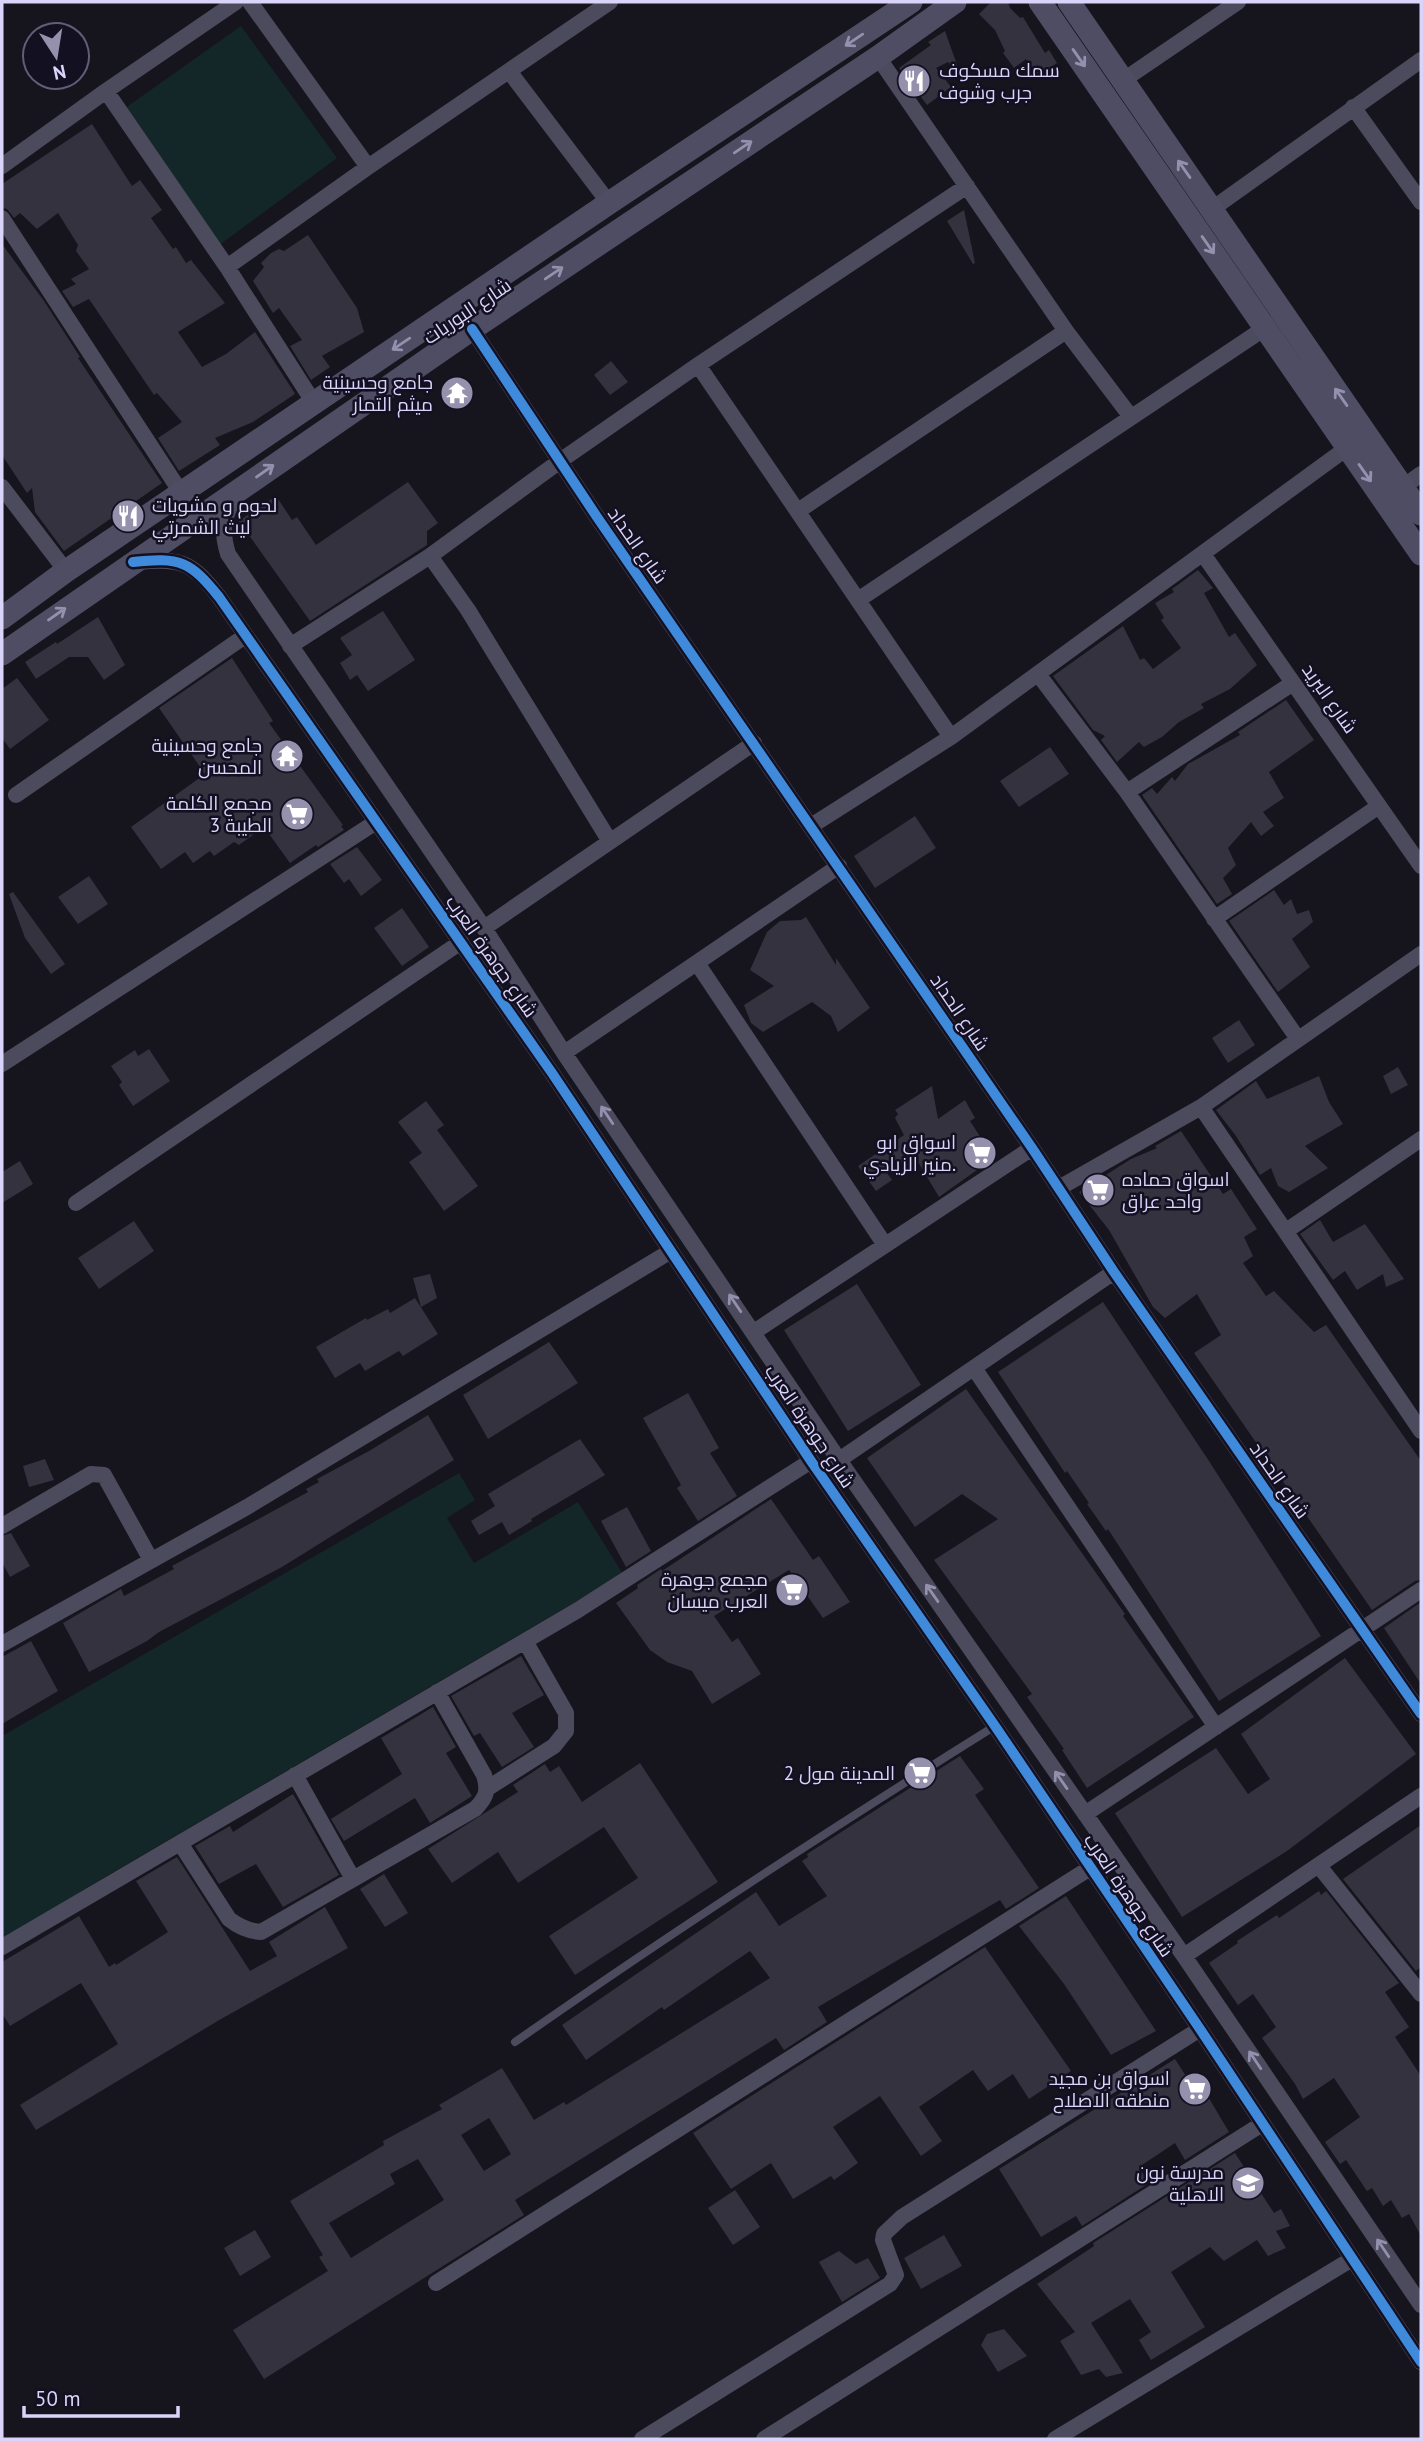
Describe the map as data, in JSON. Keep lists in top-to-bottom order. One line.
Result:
{"streets":{"street":["شارع البوريات","شارع الحداد","شارع البريد","شارع جوهرة العرب"]},"crossings":[["شارع البوريات","شارع الحداد"],["شارع البوريات","شارع جوهرة العرب"]],"places":{"restaurant":["سمك مسكوف جرب وشوف","لحوم و مشويات ليث الشمرتي"],"temple":["جامع وحسينية ميثم التمار","جامع وحسينية المحسن"],"supermarket":["مجمع الكلمة الطيبة 3","اسواق ابو منير الزيادي.","اسواق حماده واحد عراق","مجمع جوهرة العرب ميسان","المدينة مول 2","اسواق بن مجيد منطقه الاصلاح"],"school or university":["مدرسة نون الاهلية"]},"scale_bar":"50 m","north":"bottom"}
